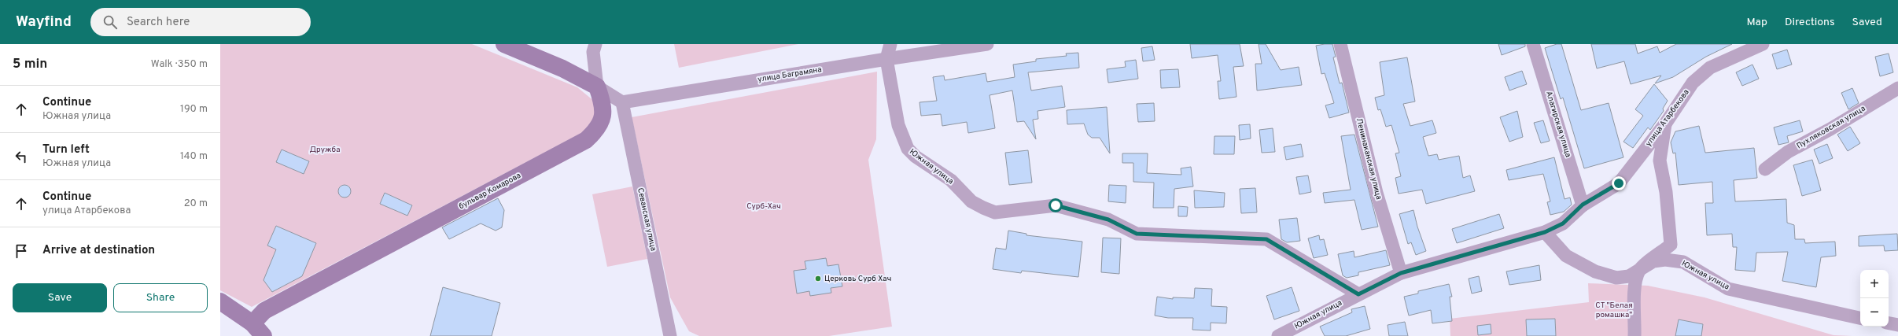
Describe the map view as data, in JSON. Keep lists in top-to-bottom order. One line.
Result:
{"streets":{"street":["улица Баграмяна","улица Атарбекова","Алагирская улица","Пухляковская улица","Ленинаканская улица","Южная улица","бульвар Комарова","Севанская улица"]},"crossings":[["улица Баграмяна","Южная улица"],["улица Баграмяна","Севанская улица"],["улица Атарбекова","Алагирская улица"],["улица Атарбекова","Южная улица"],["Алагирская улица","Южная улица"],["Ленинаканская улица","Южная улица"]],"parks":["Дружба","Сурб-Хач","СТ \"Белая ромашка\""],"places":["Церковь Сурб Хач"],"page":{"header":"Wayfind","search":"Search here","nav":["Map","Directions","Saved"],"heading":["5 min","Walk · 350 m"],"list":[["Continue","Южная улица","190 m"],["Turn left","Южная улица","140 m"],["Continue","улица Атарбекова","20 m"],"Arrive at destination"],"map_buttons":["+","−"],"buttons":["Save","Share"]}}
